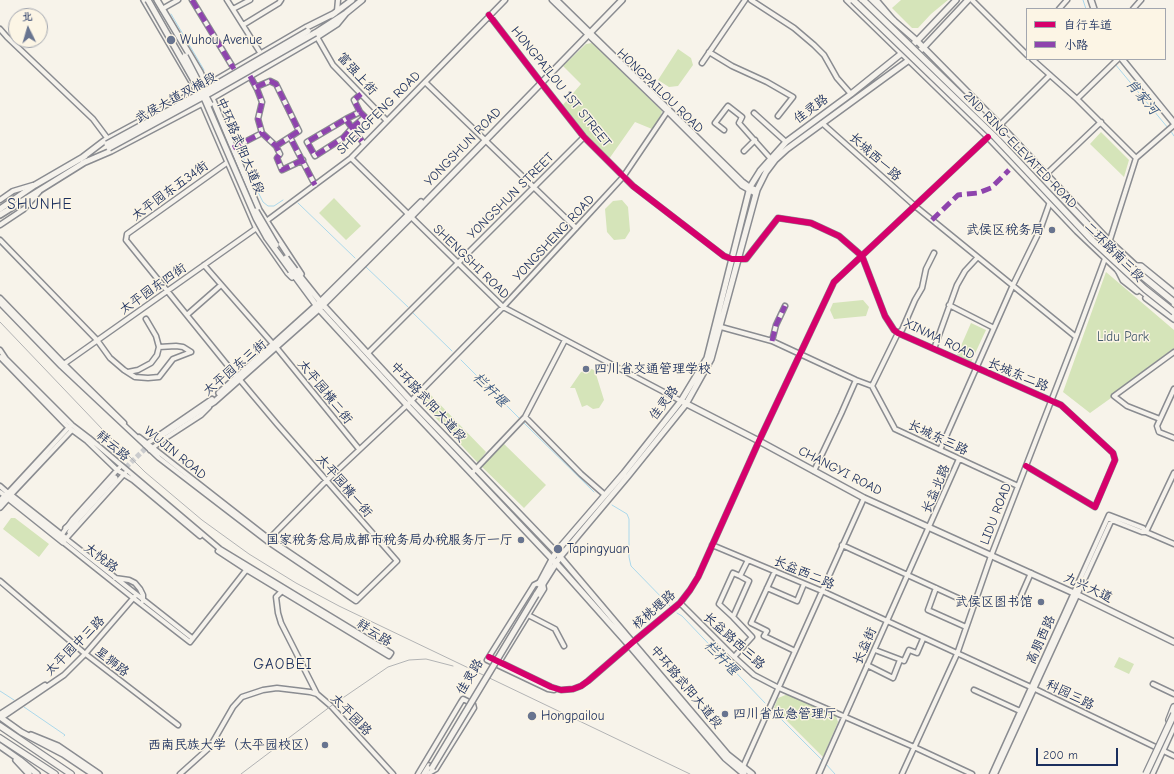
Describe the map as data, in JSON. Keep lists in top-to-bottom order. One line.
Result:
{"streets":{"highway":["2ND RING ELEVATED ROAD"],"main road":["武侯大道双楠段","佳灵路","中环路武阳大道段","YONGSHUN ROAD","二环路南三段","太平园东三街","CHANGYI ROAD","大悦路","九兴大道"],"street":["富强上街","HONGPAILOU 1ST STREET","HONGPAILOU ROAD","SHENGFENG ROAD","长城西一路","太平园东五34街","YONGSHUN STREET","YONGSHENG ROAD","SHENGSHI ROAD","太平园东四街","XINMA ROAD","长城东二路","太平园横二街","长城东三路","祥云路","WUJIN ROAD","太平园横一街","长益北路","LIDU ROAD","长益西二路","核桃堰路","高朋西路","长益路西三路","太平园中三路","长益街","星狮路","科园三路","太平园路"]},"crossings":[["富强上街","武侯大道双楠段"],["富强上街","SHENGFENG ROAD"],["HONGPAILOU 1ST STREET","佳灵路"],["HONGPAILOU 1ST STREET","SHENGFENG ROAD"],["HONGPAILOU 1ST STREET","YONGSHUN ROAD"],["HONGPAILOU 1ST STREET","YONGSHUN STREET"],["HONGPAILOU 1ST STREET","YONGSHENG ROAD"],["HONGPAILOU 1ST STREET","XINMA ROAD"],["HONGPAILOU ROAD","佳灵路"],["HONGPAILOU ROAD","YONGSHUN ROAD"],["HONGPAILOU ROAD","YONGSHENG ROAD"],["佳灵路","中环路武阳大道段"],["佳灵路","长城西一路"],["佳灵路","二环路南三段"],["佳灵路","SHENGSHI ROAD"],["佳灵路","XINMA ROAD"],["佳灵路","CHANGYI ROAD"],["SHENGFENG ROAD","SHENGSHI ROAD"],["SHENGFENG ROAD","太平园东四街"],["中环路武阳大道段","YONGSHUN ROAD"],["中环路武阳大道段","YONGSHUN STREET"],["中环路武阳大道段","YONGSHENG ROAD"],["中环路武阳大道段","太平园东三街"],["中环路武阳大道段","核桃堰路"],["YONGSHUN ROAD","SHENGSHI ROAD"],["YONGSHUN ROAD","太平园东三街"],["长城西一路","LIDU ROAD"],["长城西一路","核桃堰路"],["太平园东五34街","太平园横一街"],["YONGSHUN STREET","SHENGSHI ROAD"],["YONGSHENG ROAD","SHENGSHI ROAD"],["YONGSHENG ROAD","太平园横二街"],["YONGSHENG ROAD","WUJIN ROAD"],["YONGSHENG ROAD","太平园横一街"],["二环路南三段","LIDU ROAD"],["二环路南三段","核桃堰路"],["SHENGSHI ROAD","CHANGYI ROAD"],["太平园东四街","太平园横二街"],["太平园东四街","WUJIN ROAD"],["太平园东四街","太平园横一街"],["XINMA ROAD","长城东二路"],["XINMA ROAD","核桃堰路"],["太平园东三街","太平园横二街"],["太平园东三街","太平园横一街"],["长城东二路","LIDU ROAD"],["长城东三路","长益北路"],["长城东三路","LIDU ROAD"],["WUJIN ROAD","太平园横一街"],["CHANGYI ROAD","长益北路"],["CHANGYI ROAD","LIDU ROAD"],["CHANGYI ROAD","九兴大道"],["CHANGYI ROAD","核桃堰路"],["CHANGYI ROAD","长益街"],["长益北路","长益街"],["LIDU ROAD","九兴大道"],["LIDU ROAD","长益路西三路"],["LIDU ROAD","科园三路"],["大悦路","太平园中三路"],["长益西二路","核桃堰路"],["长益西二路","长益街"],["长益西二路","科园三路"],["九兴大道","高朋西路"],["核桃堰路","长益路西三路"],["高朋西路","科园三路"],["长益路西三路","长益街"],["太平园中三路","星狮路"]],"districts":["SHUNHE","GAOBEI"],"water":["肖家河","栏杆堰"],"parks":["Lidu Park"],"places":["Wuhou Avenue","武侯区税务局","四川省交通管理学校","国家税务总局成都市税务局办税服务厅一厅","Tapingyuan","武侯区图书馆","四川省应急管理厅","Hongpailou","西南民族大学（太平园校区）"],"legend":["自行车道","小路"],"scale_bar":"200 m","north":"top"}
